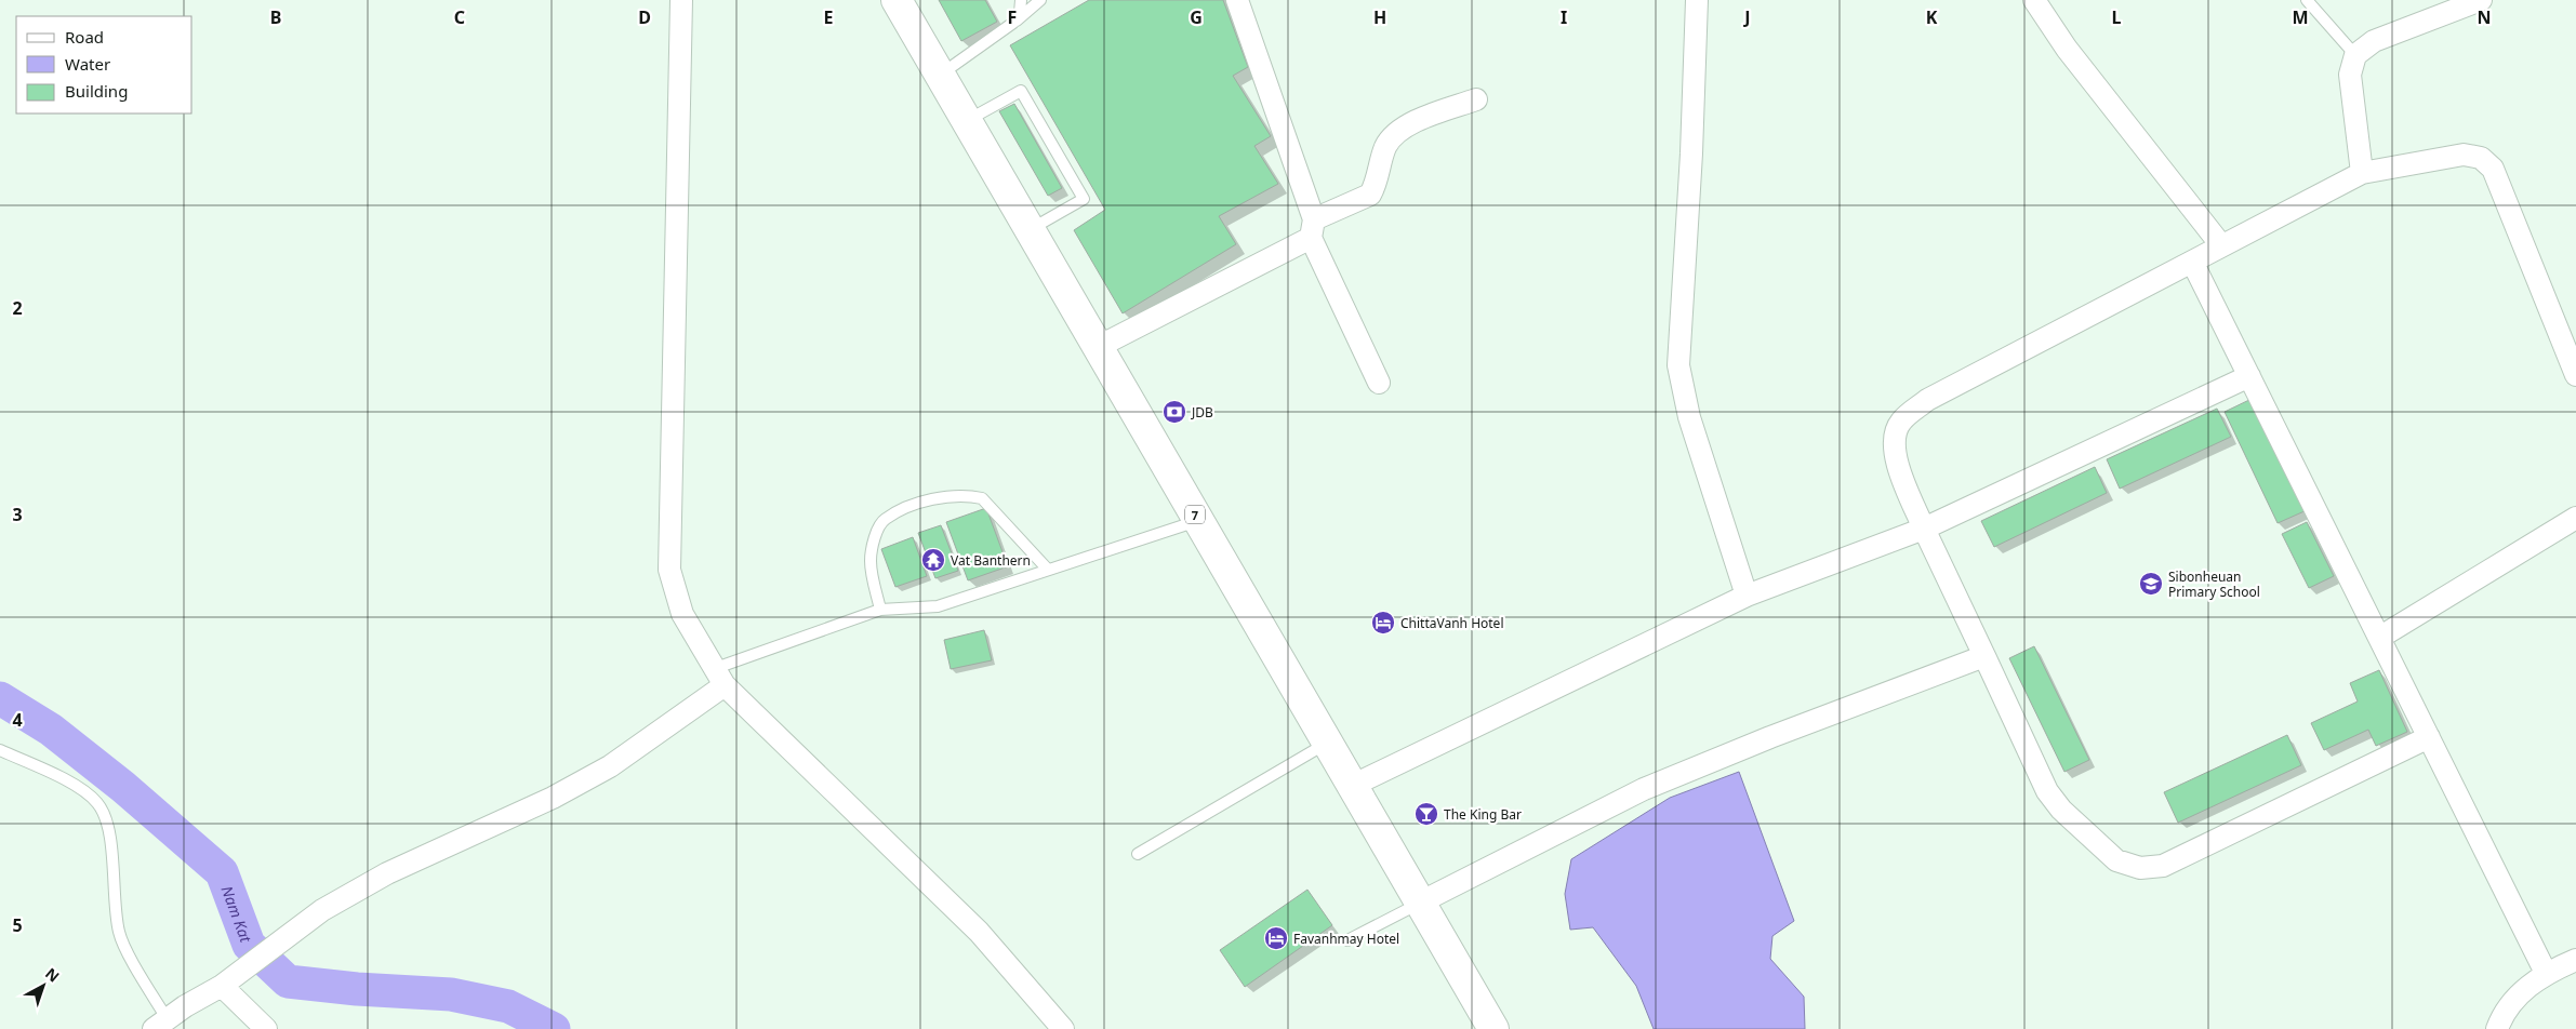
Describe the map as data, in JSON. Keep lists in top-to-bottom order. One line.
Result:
{"streets":{"highway":["7"]},"water":["Nam Kat"],"places":{"bank":["JDB"],"temple":["Vat Banthern"],"school or university":["Sibonheuan Primary School"],"hotel":["ChittaVanh Hotel","Favanhmay Hotel"],"bar":["The King Bar"]},"legend":["Road","Water","Building"],"north":"top right","grid":{"columns":["B","C","D","E","F","G","H","I","J","K","L","M","N"],"rows":["2","3","4","5"]}}
